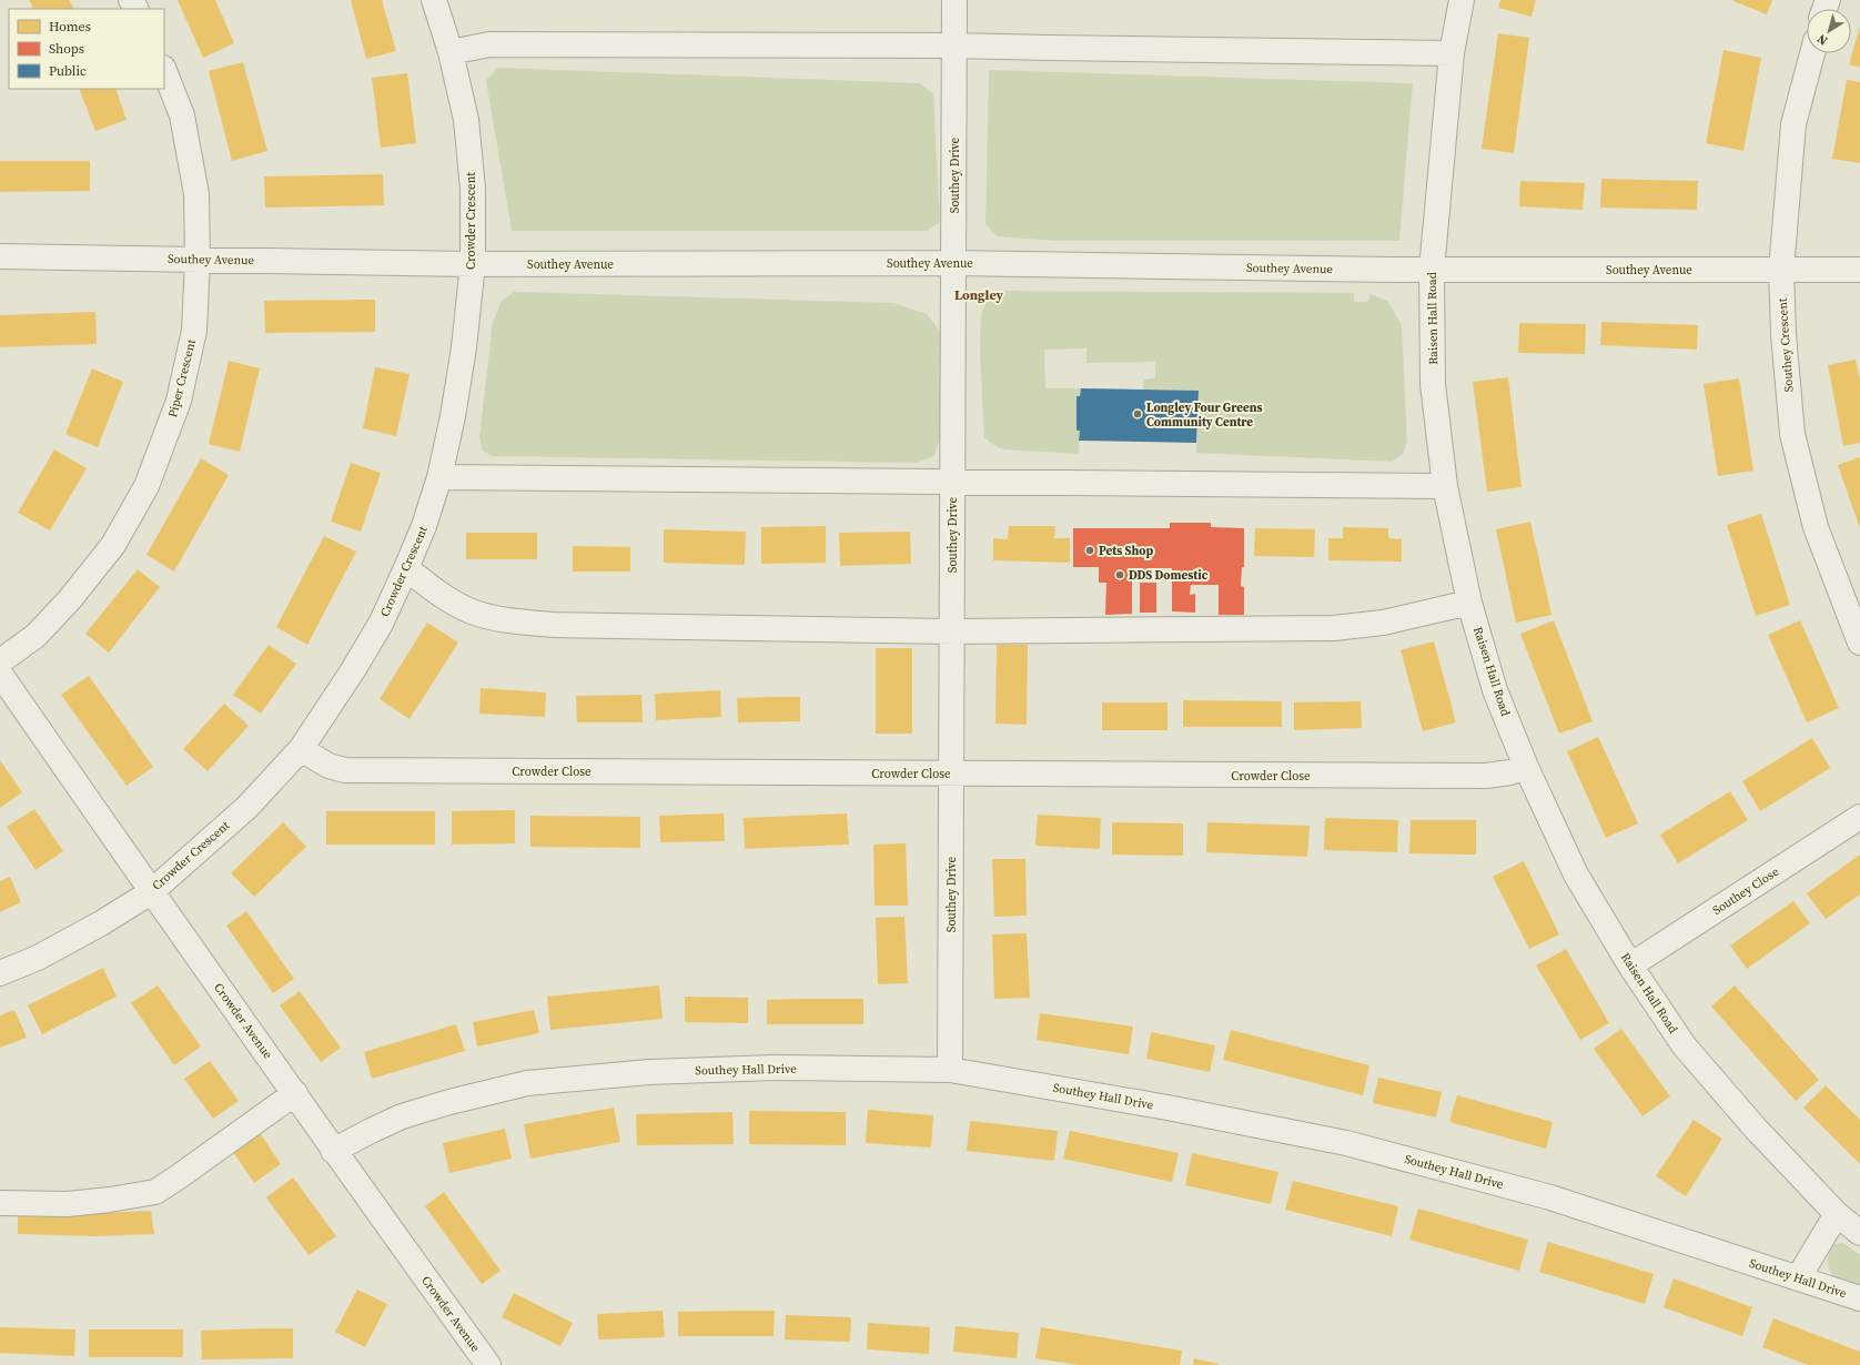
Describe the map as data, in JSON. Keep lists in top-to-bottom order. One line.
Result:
{"streets":{"street":["Southey Drive","Crowder Crescent","Southey Avenue","Raisen Hall Road","Southey Crescent","Piper Crescent","Crowder Close","Southey Close","Crowder Avenue","Southey Hall Drive"]},"crossings":[["Southey Drive","Southey Avenue"],["Southey Drive","Crowder Close"],["Southey Drive","Southey Hall Drive"],["Crowder Crescent","Southey Avenue"],["Crowder Crescent","Crowder Close"],["Crowder Crescent","Crowder Avenue"],["Southey Avenue","Raisen Hall Road"],["Southey Avenue","Southey Crescent"],["Southey Avenue","Piper Crescent"],["Raisen Hall Road","Crowder Close"],["Raisen Hall Road","Southey Close"],["Crowder Avenue","Southey Hall Drive"]],"districts":["Longley"],"places":["Longley Four Greens Community Centre","Pets Shop","DDS Domestic"],"legend":["Homes","Shops","Public"],"north":"bottom left"}
